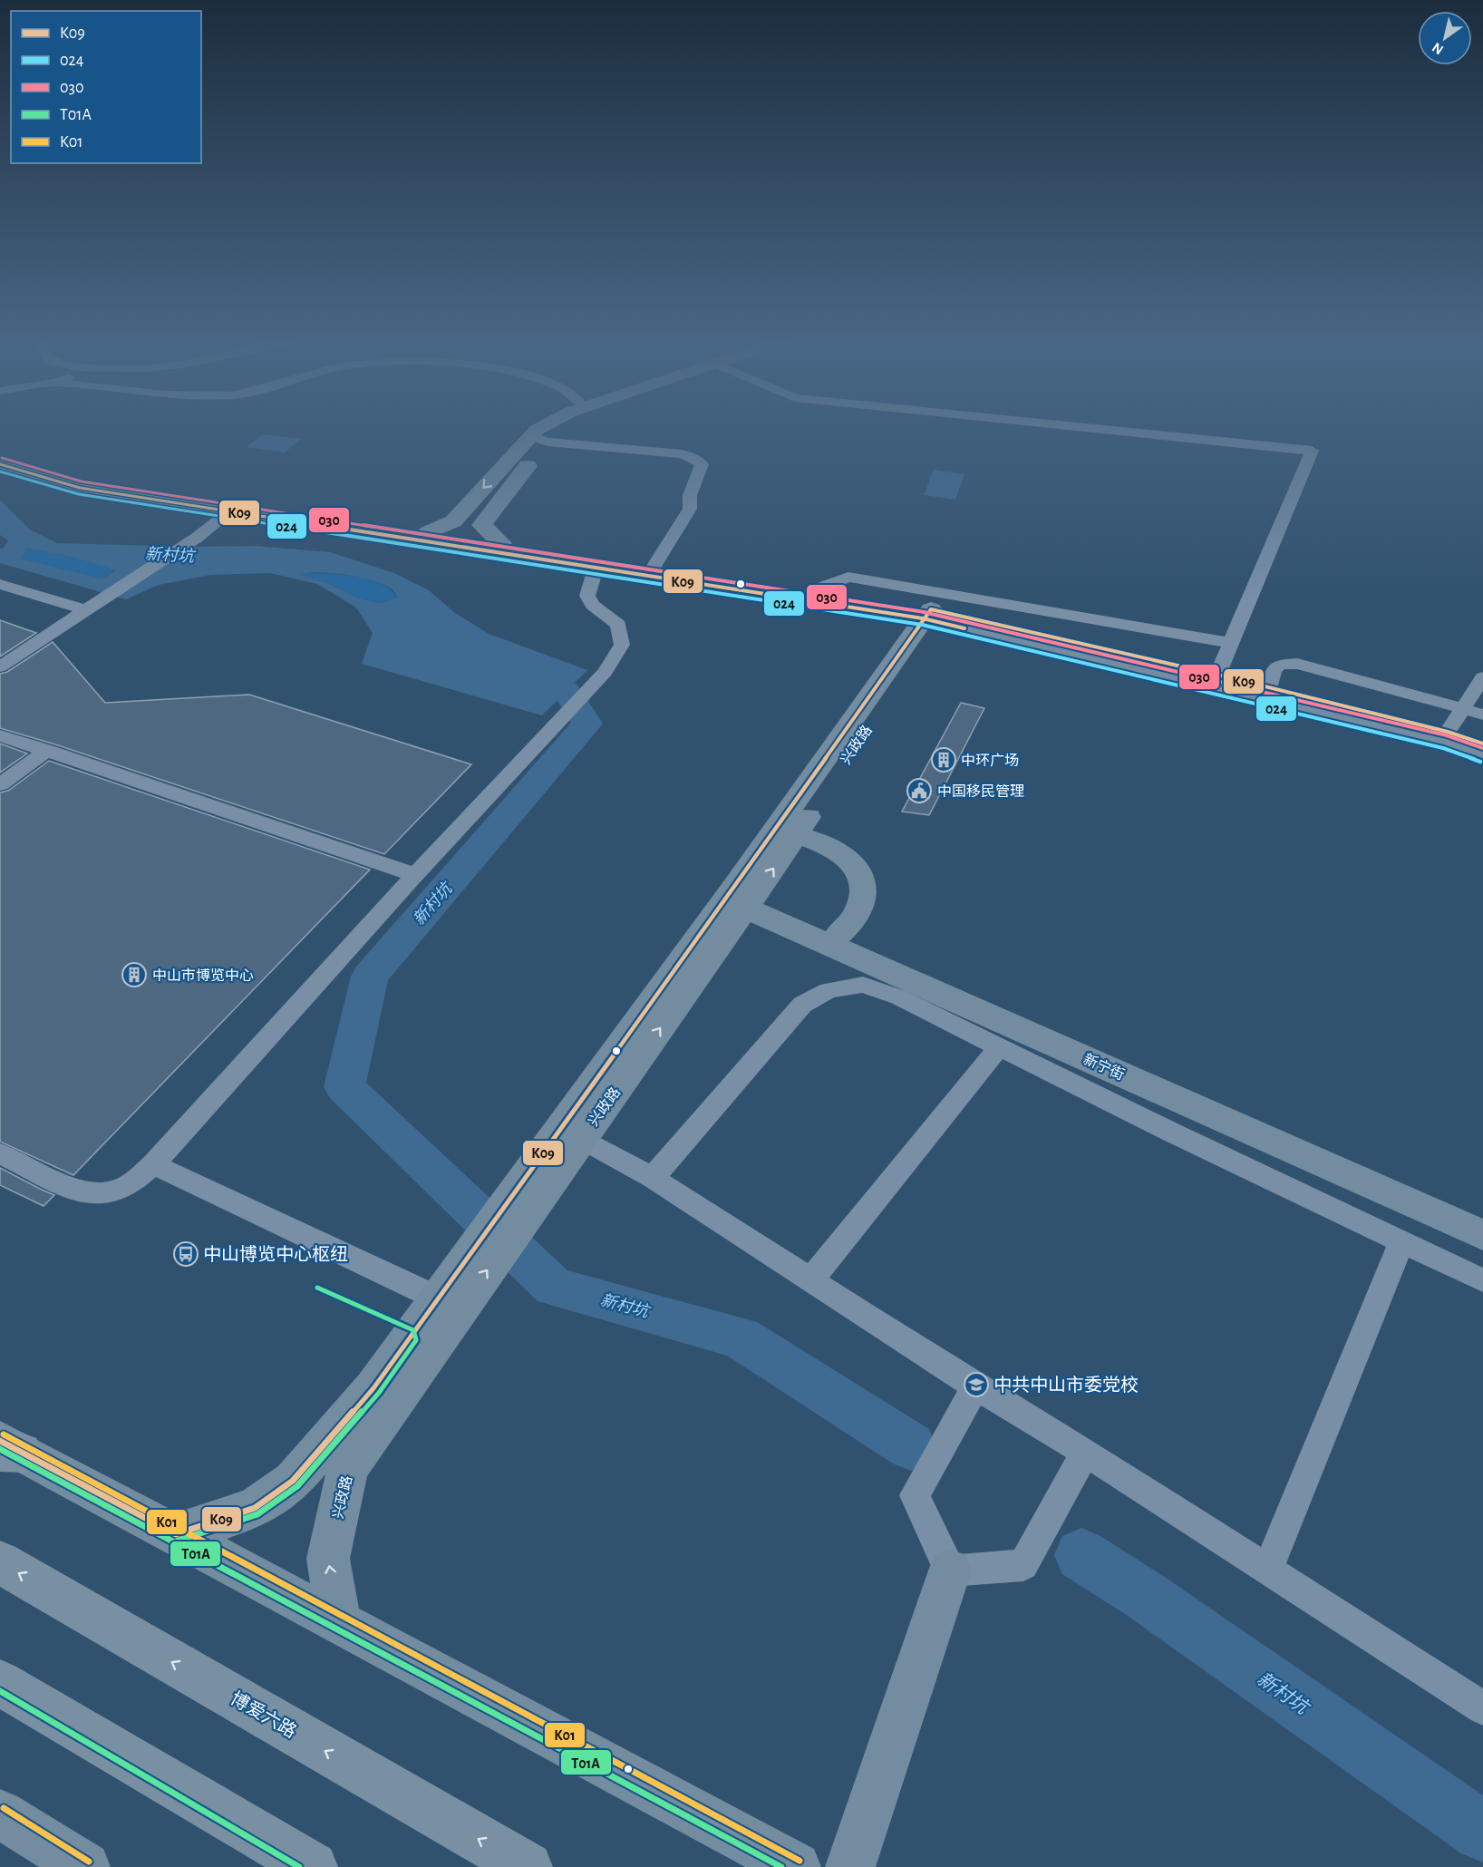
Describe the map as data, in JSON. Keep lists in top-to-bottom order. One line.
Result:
{"streets":{"highway":["博爱六路"],"street":["兴政路","新宁街"]},"crossings":[["兴政路","新宁街"]],"water":["新村坑"],"places":{"building":["中环广场","中山市博览中心"],"public building":["中国移民管理"],"bus stop":["中山博览中心枢纽"],"school or university":["中共中山市委党校"]},"lines":["transit line 030","transit line K09","transit line 024","transit line T01A","transit line K01"],"legend":["K09","024","030","T01A","K01"],"north":"bottom left"}
